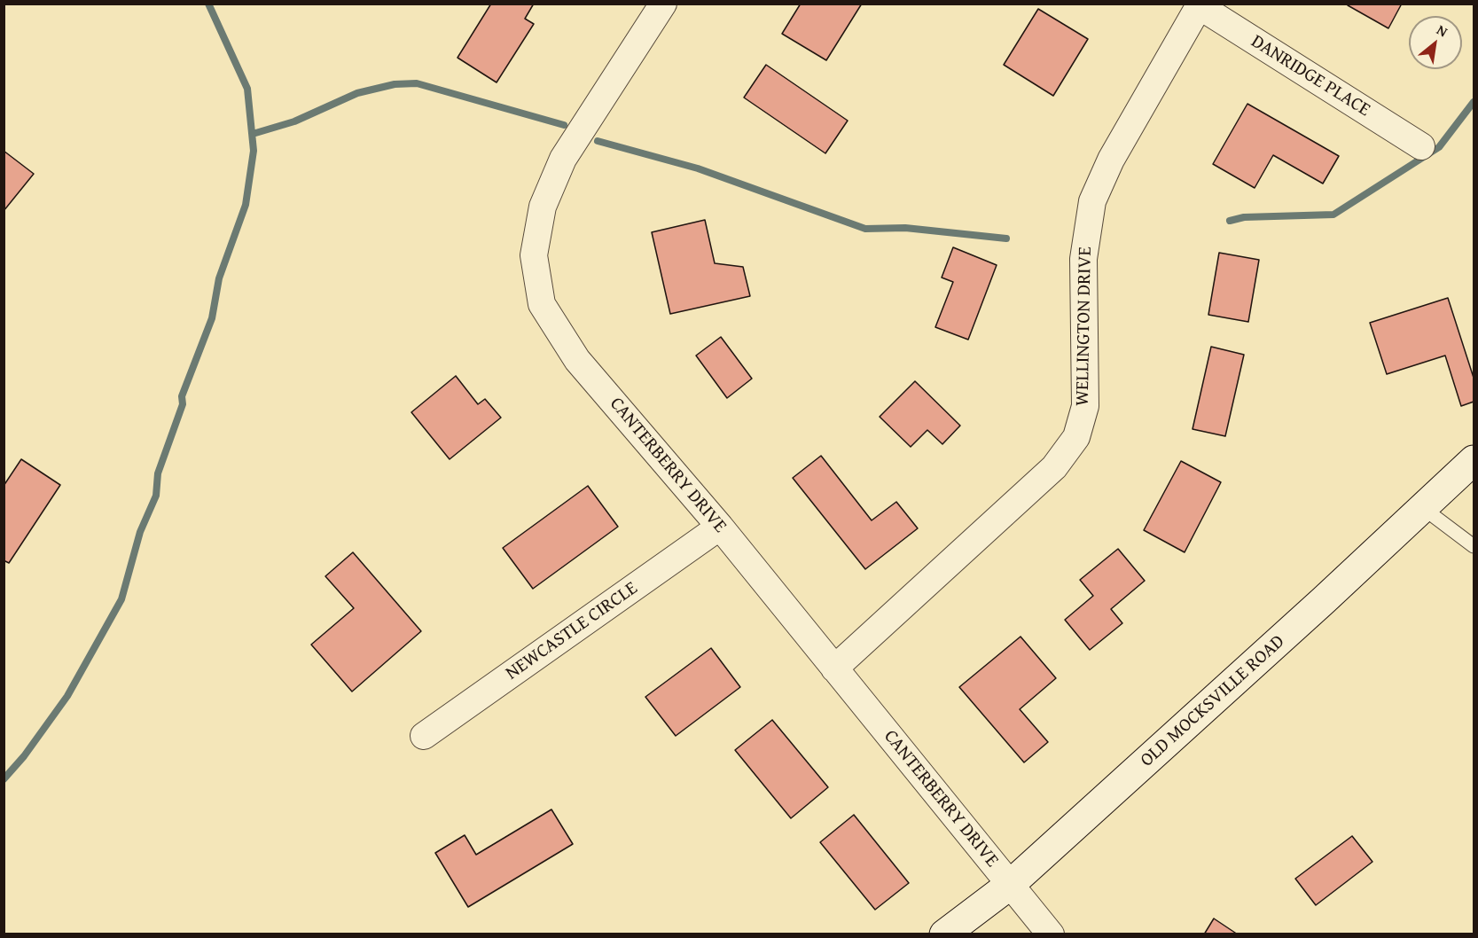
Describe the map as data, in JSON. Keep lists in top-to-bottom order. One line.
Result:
{"streets":{"street":["DANRIDGE PLACE","WELLINGTON DRIVE","CANTERBERRY DRIVE","NEWCASTLE CIRCLE","OLD MOCKSVILLE ROAD"]},"crossings":[["DANRIDGE PLACE","WELLINGTON DRIVE"],["WELLINGTON DRIVE","CANTERBERRY DRIVE"],["CANTERBERRY DRIVE","NEWCASTLE CIRCLE"],["CANTERBERRY DRIVE","OLD MOCKSVILLE ROAD"]],"north":"top right"}
